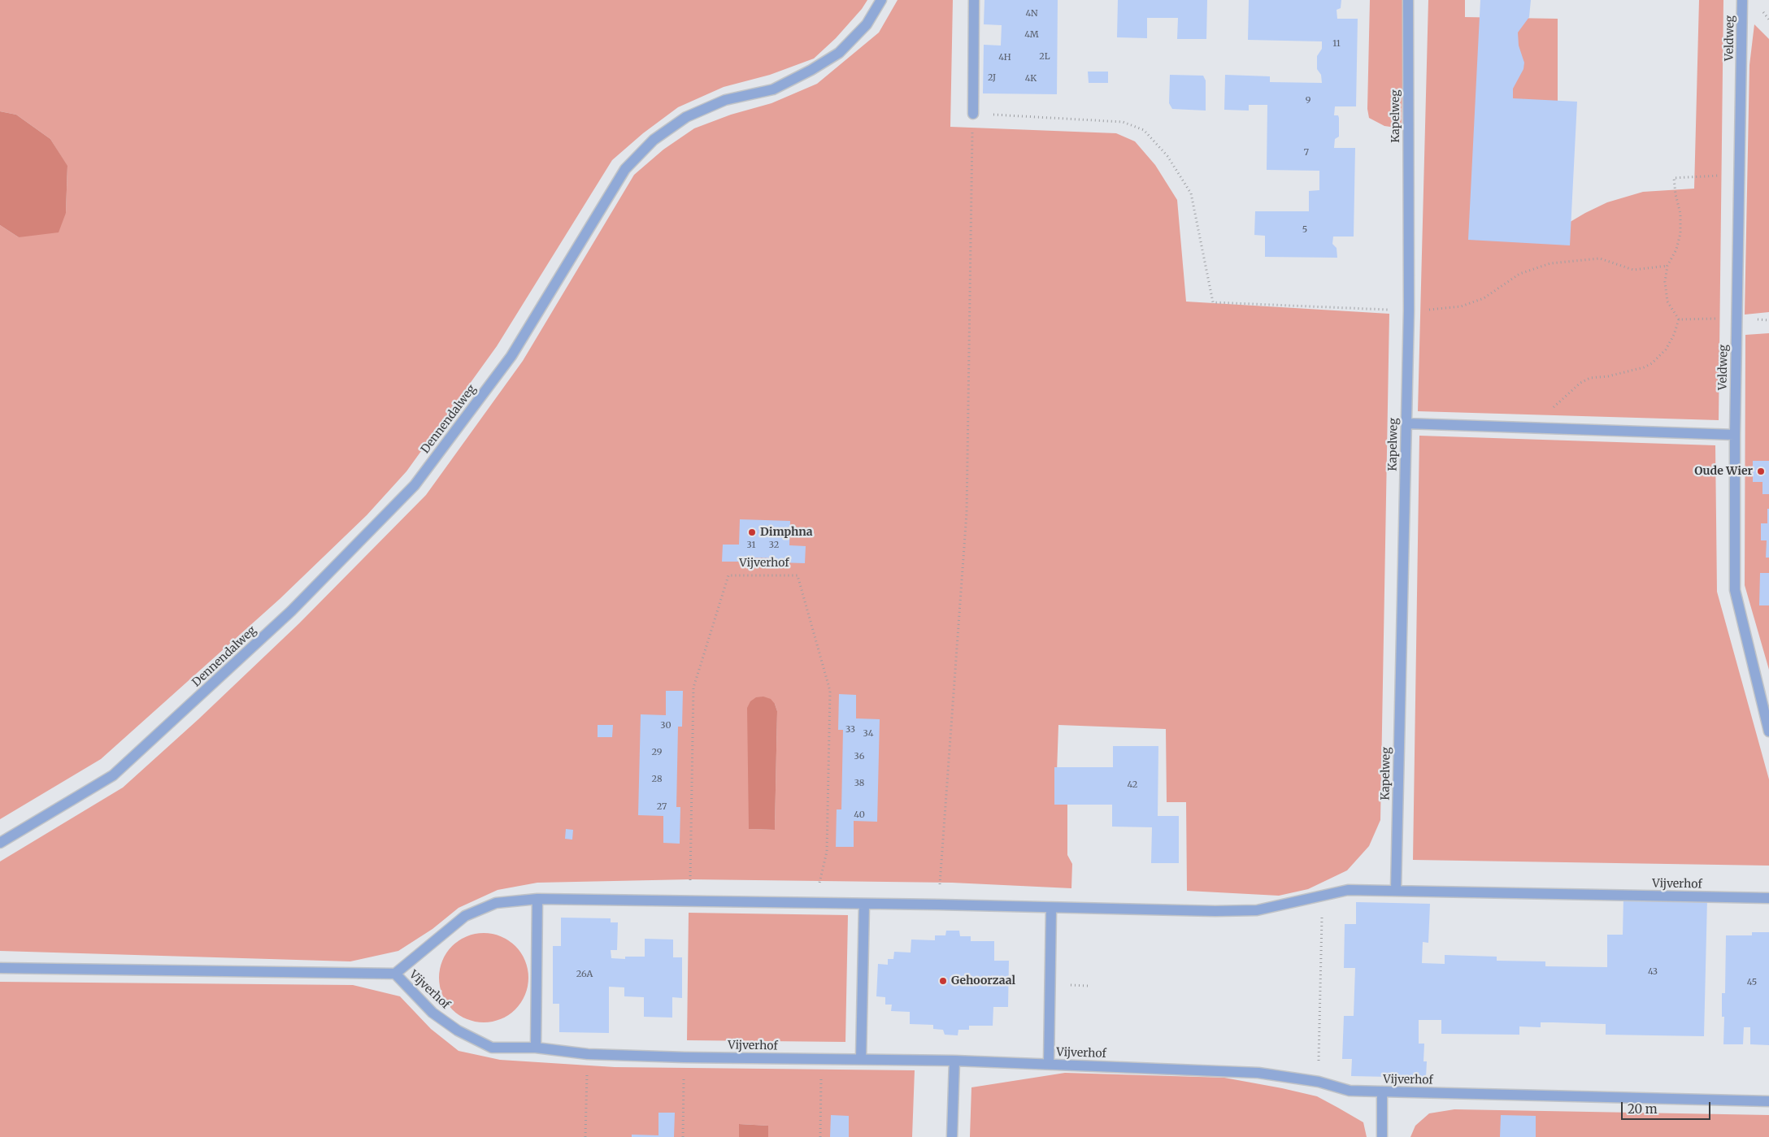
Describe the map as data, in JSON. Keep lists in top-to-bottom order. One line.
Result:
{"streets":{"lane":["Veldweg","Kapelweg","Dennendalweg","Vijverhof"]},"crossings":[["Kapelweg","Vijverhof"]],"places":["Oude Wier","Dimphna","Gehoorzaal"],"house_numbers":["4N","4M","11","2L","4H","2J","4K","9","7","5","31","32","30","33","34","29","36","28","38","42","27","40","43","26A","45"],"scale_bar":"20 m"}
